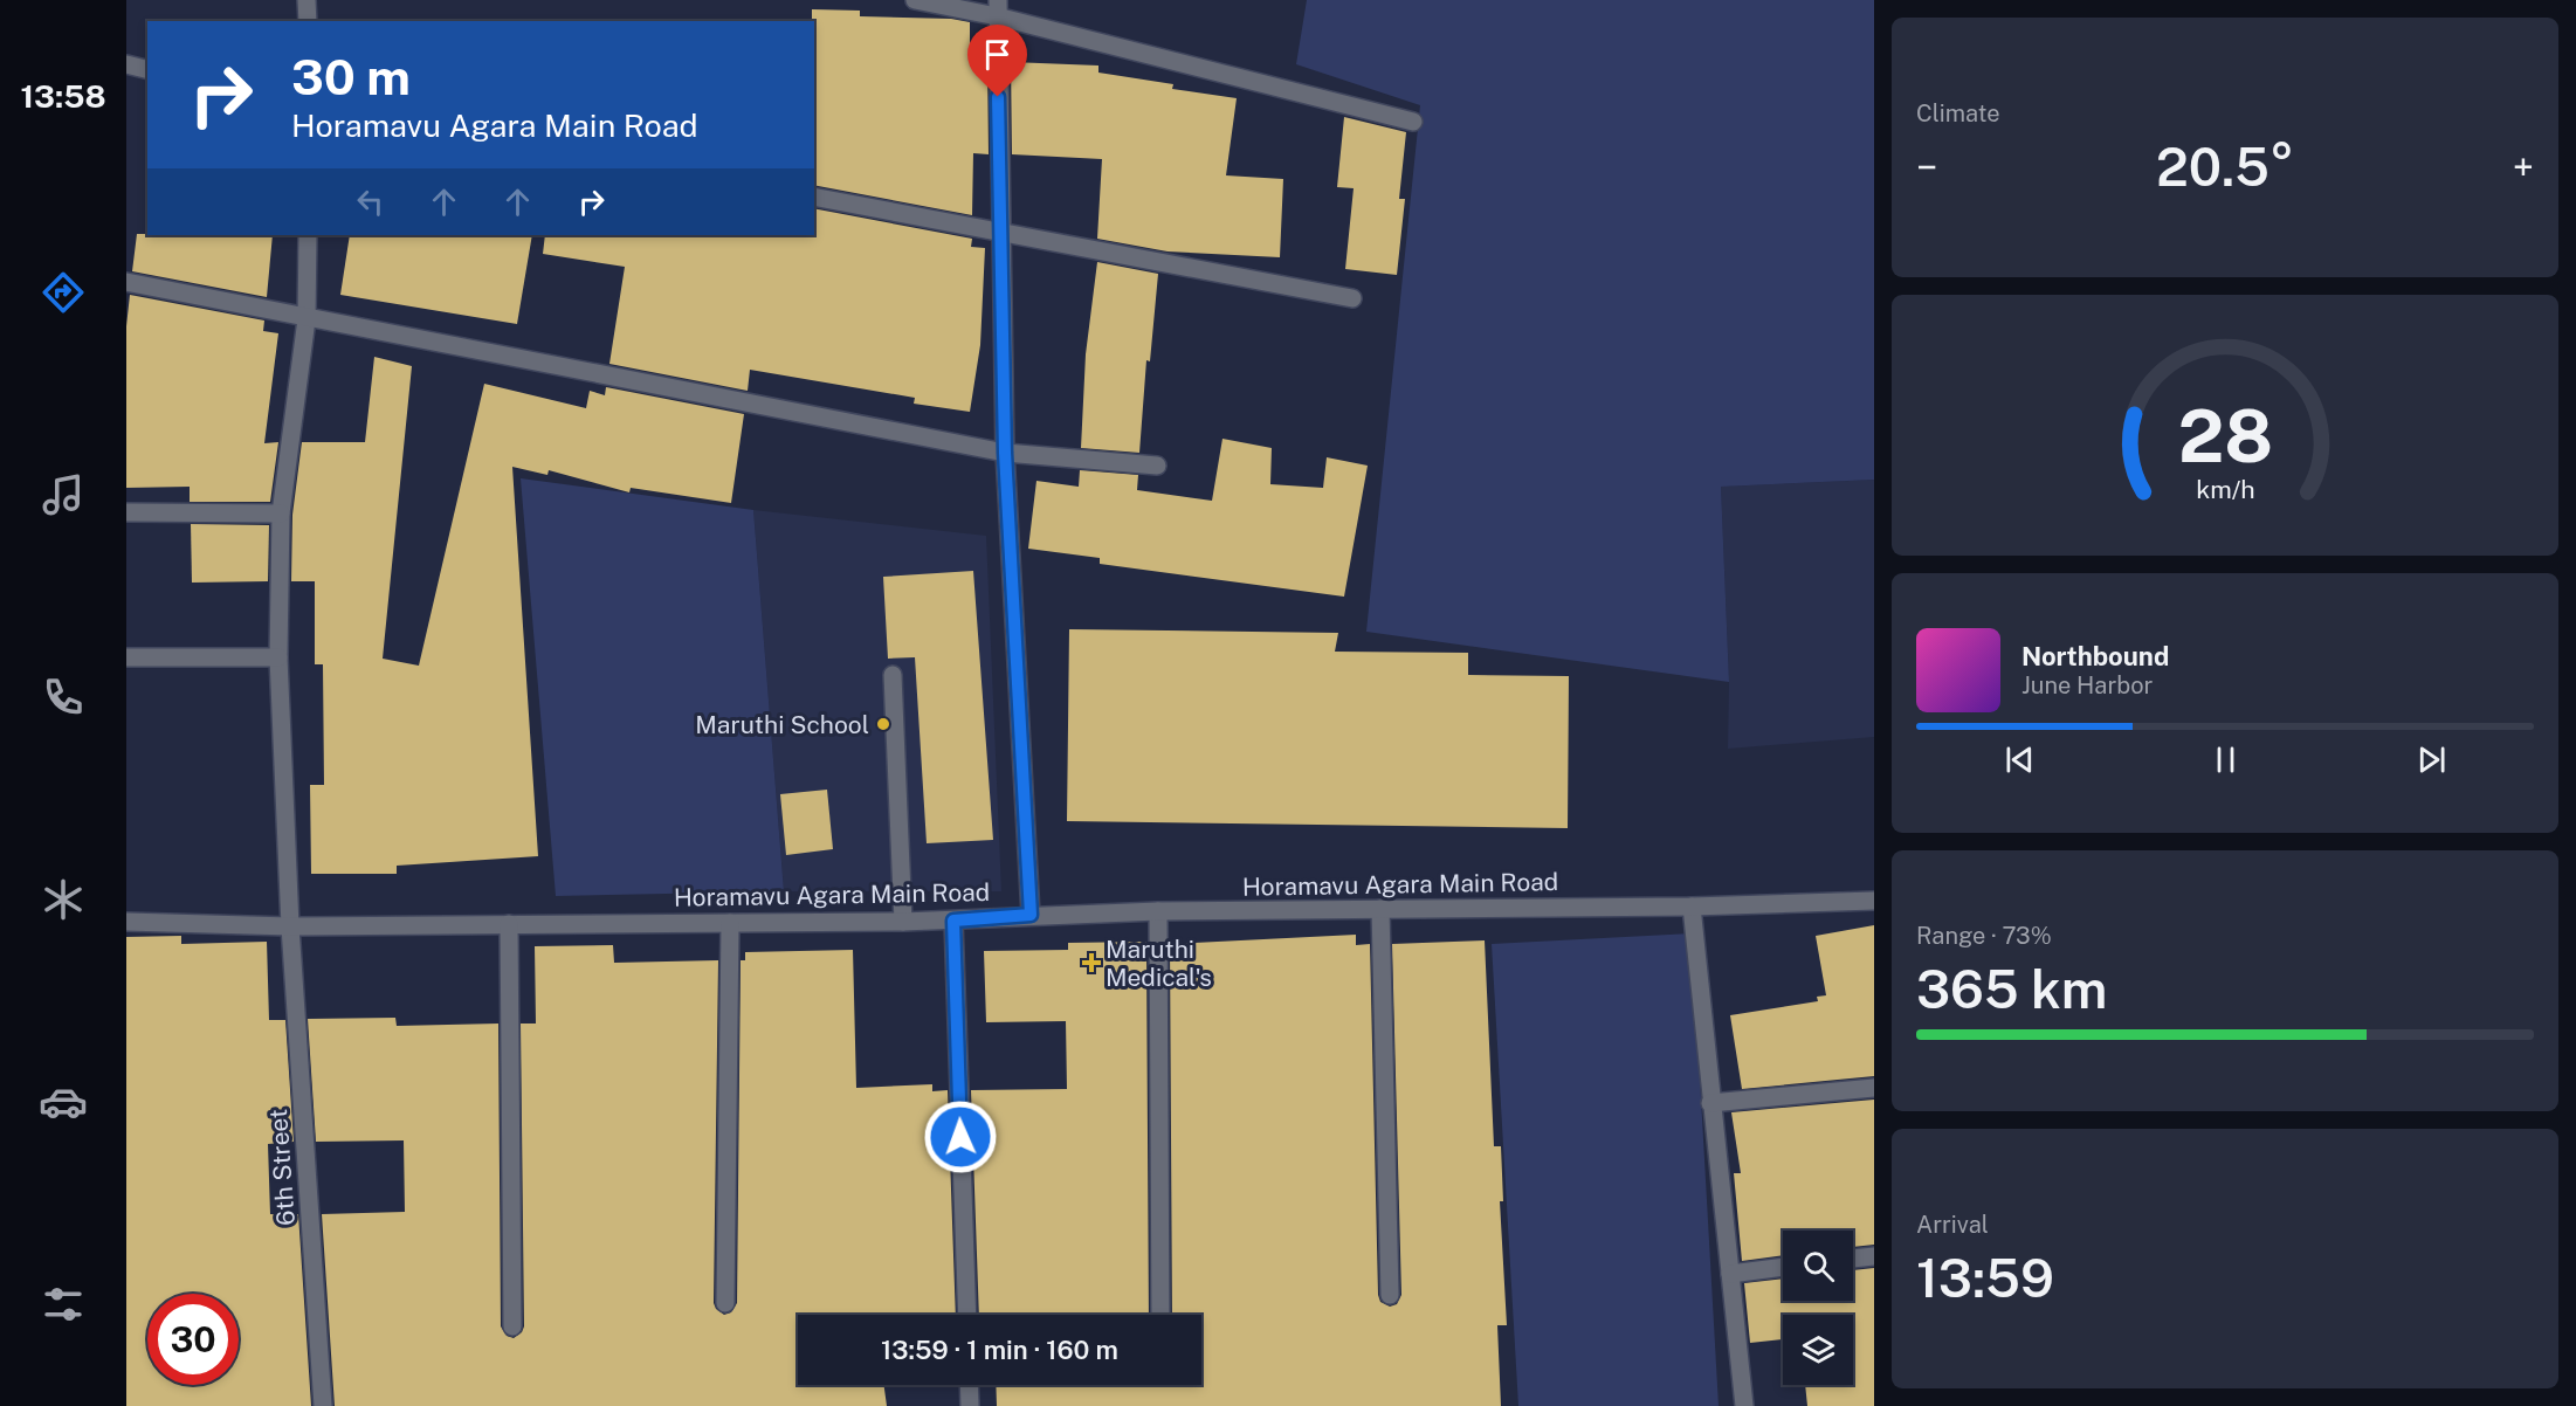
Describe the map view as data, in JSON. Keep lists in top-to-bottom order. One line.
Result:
{"streets":{"street":["Horamavu Agara Main Road","6th Street"]},"crossings":[["Horamavu Agara Main Road","6th Street"]],"places":{"other":["Maruthi School"],"health":["Maruthi Medical's"]},"page":{"tabs":"13:58","tile":["Climate",["Range · 73%","365 km"],["Arrival","13:59"]],"turn":["30 m","Horamavu Agara Main Road"],"heat":["−","20.5°","+"],"song":["Northbound","June Harbor"],"limit":"30","trip":"13:59 · 1 min · 160 m","gauge":["28","km/h"]}}
